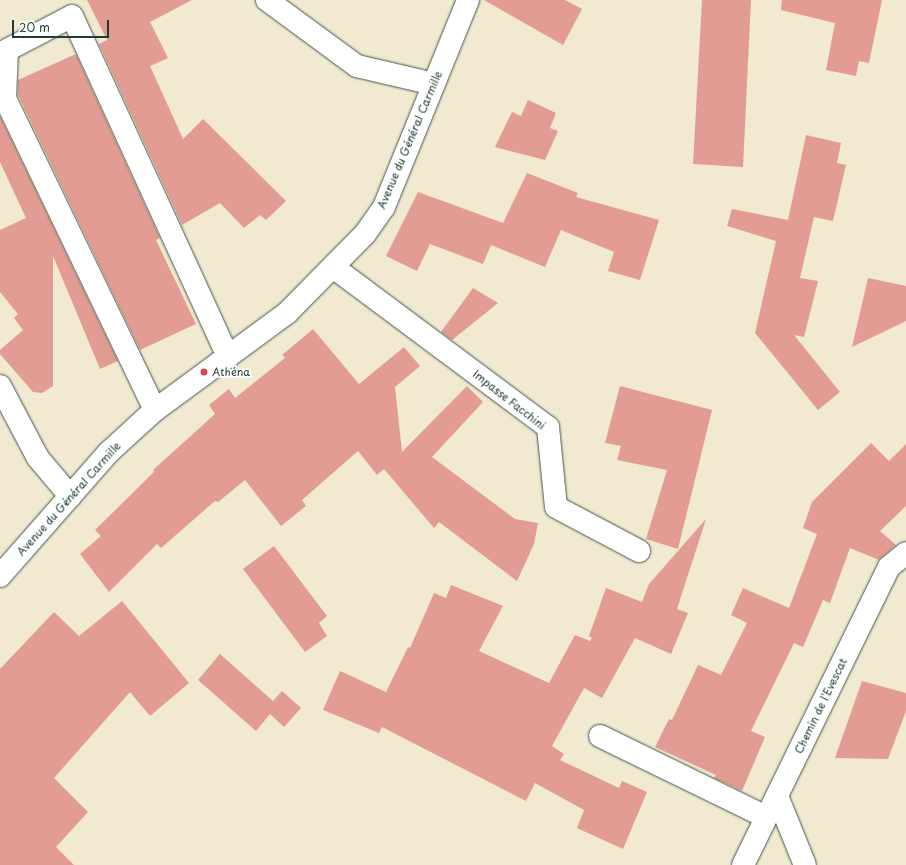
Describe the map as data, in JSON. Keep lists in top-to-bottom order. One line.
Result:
{"streets":{"street":["Avenue du Général Carmille","Impasse Facchini","Chemin de l'Evescat"]},"crossings":[["Avenue du Général Carmille","Impasse Facchini"]],"places":["Athéna"],"scale_bar":"20 m"}
